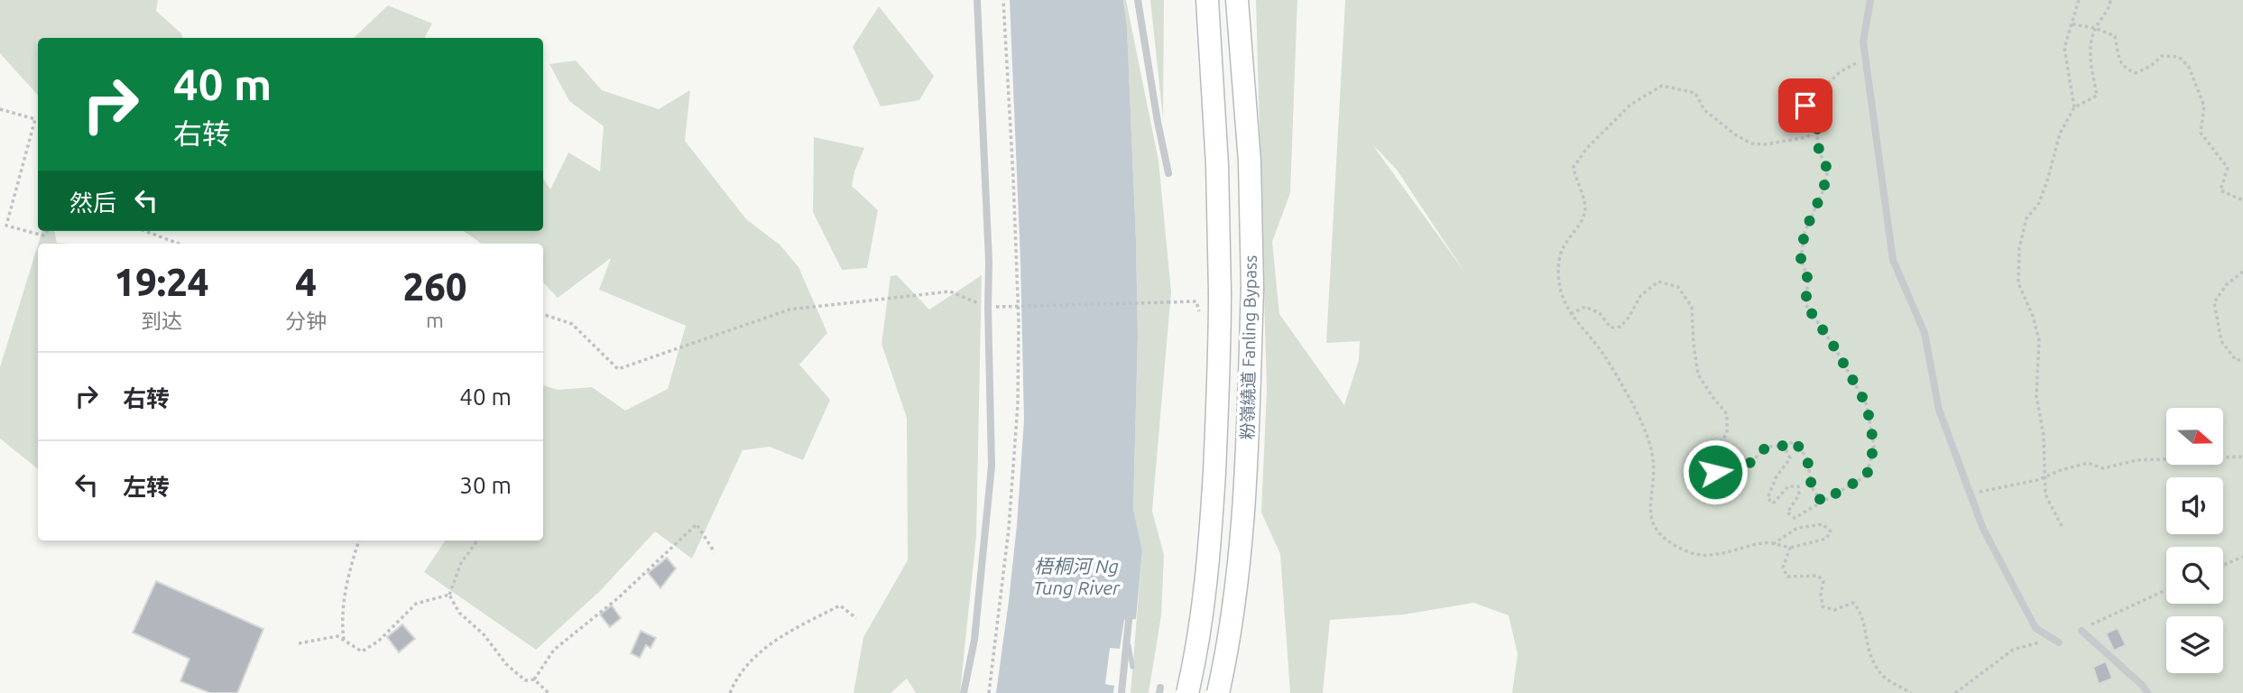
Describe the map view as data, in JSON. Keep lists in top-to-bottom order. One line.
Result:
{"streets":{"main road":["粉嶺繞道 Fanling Bypass"]},"water":["梧桐河 Ng Tung River"],"north":"right","page":{"turn":["40 m","右转"],"then":"然后","eta":["19:24","到达","4","分钟","260","m"],"list":[{"name":"右转","value":"40 m"},{"name":"左转","value":"30 m"}]}}
